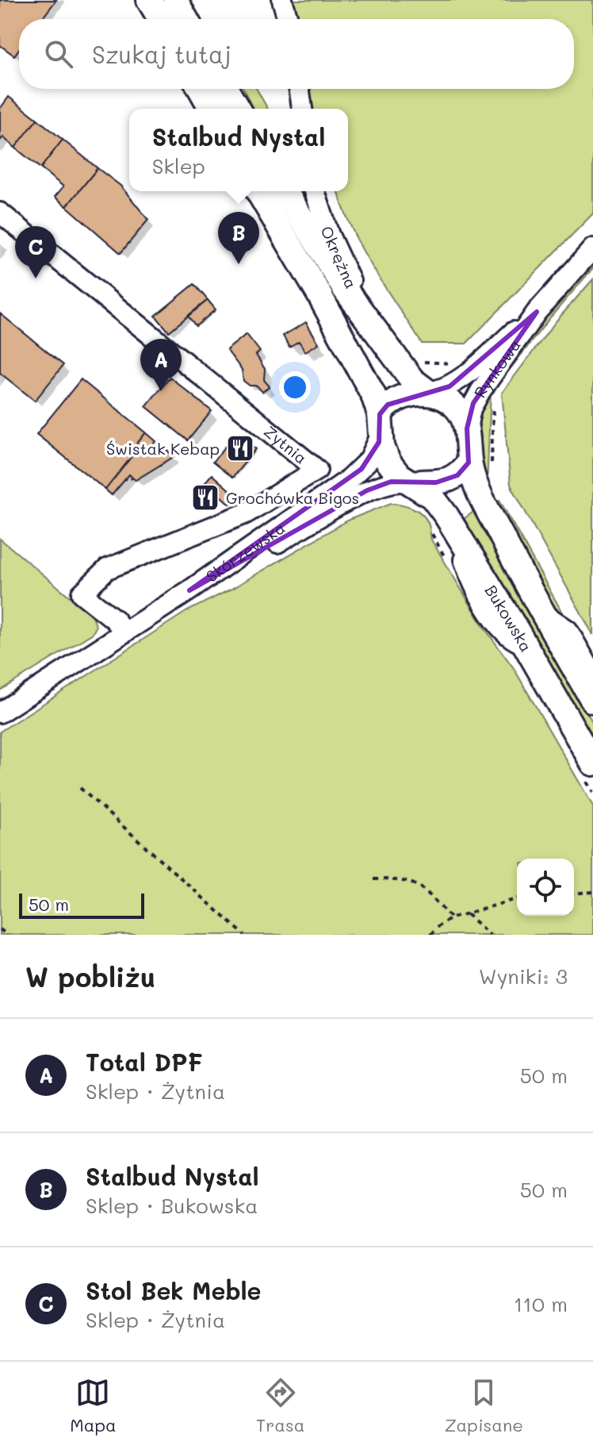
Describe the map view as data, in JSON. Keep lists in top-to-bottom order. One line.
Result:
{"streets":{"main road":["Bukowska"],"street":["Okrężna","Rynkowa","Żytnia","Skórzewska"]},"crossings":[["Rynkowa","Skórzewska"],["Rynkowa","Bukowska"],["Żytnia","Skórzewska"],["Skórzewska","Bukowska"]],"places":{"restaurant":["Świstak Kebap","Grochówka Bigos"]},"scale_bar":"50 m","page":{"search":"Szukaj tutaj","popup":["Stalbud Nystal","Sklep"],"pins":["B","C","A"],"scale":"50 m","heading":["W pobliżu","Wyniki: 3"],"list":[{"mark":"A","name":"Total DPF","note":"Sklep · Żytnia","value":"50 m"},{"mark":"B","name":"Stalbud Nystal","note":"Sklep · Bukowska","value":"50 m"},{"mark":"C","name":"Stol Bek Meble","note":"Sklep · Żytnia","value":"110 m"}],"nav":["Mapa","Trasa","Zapisane"]}}
